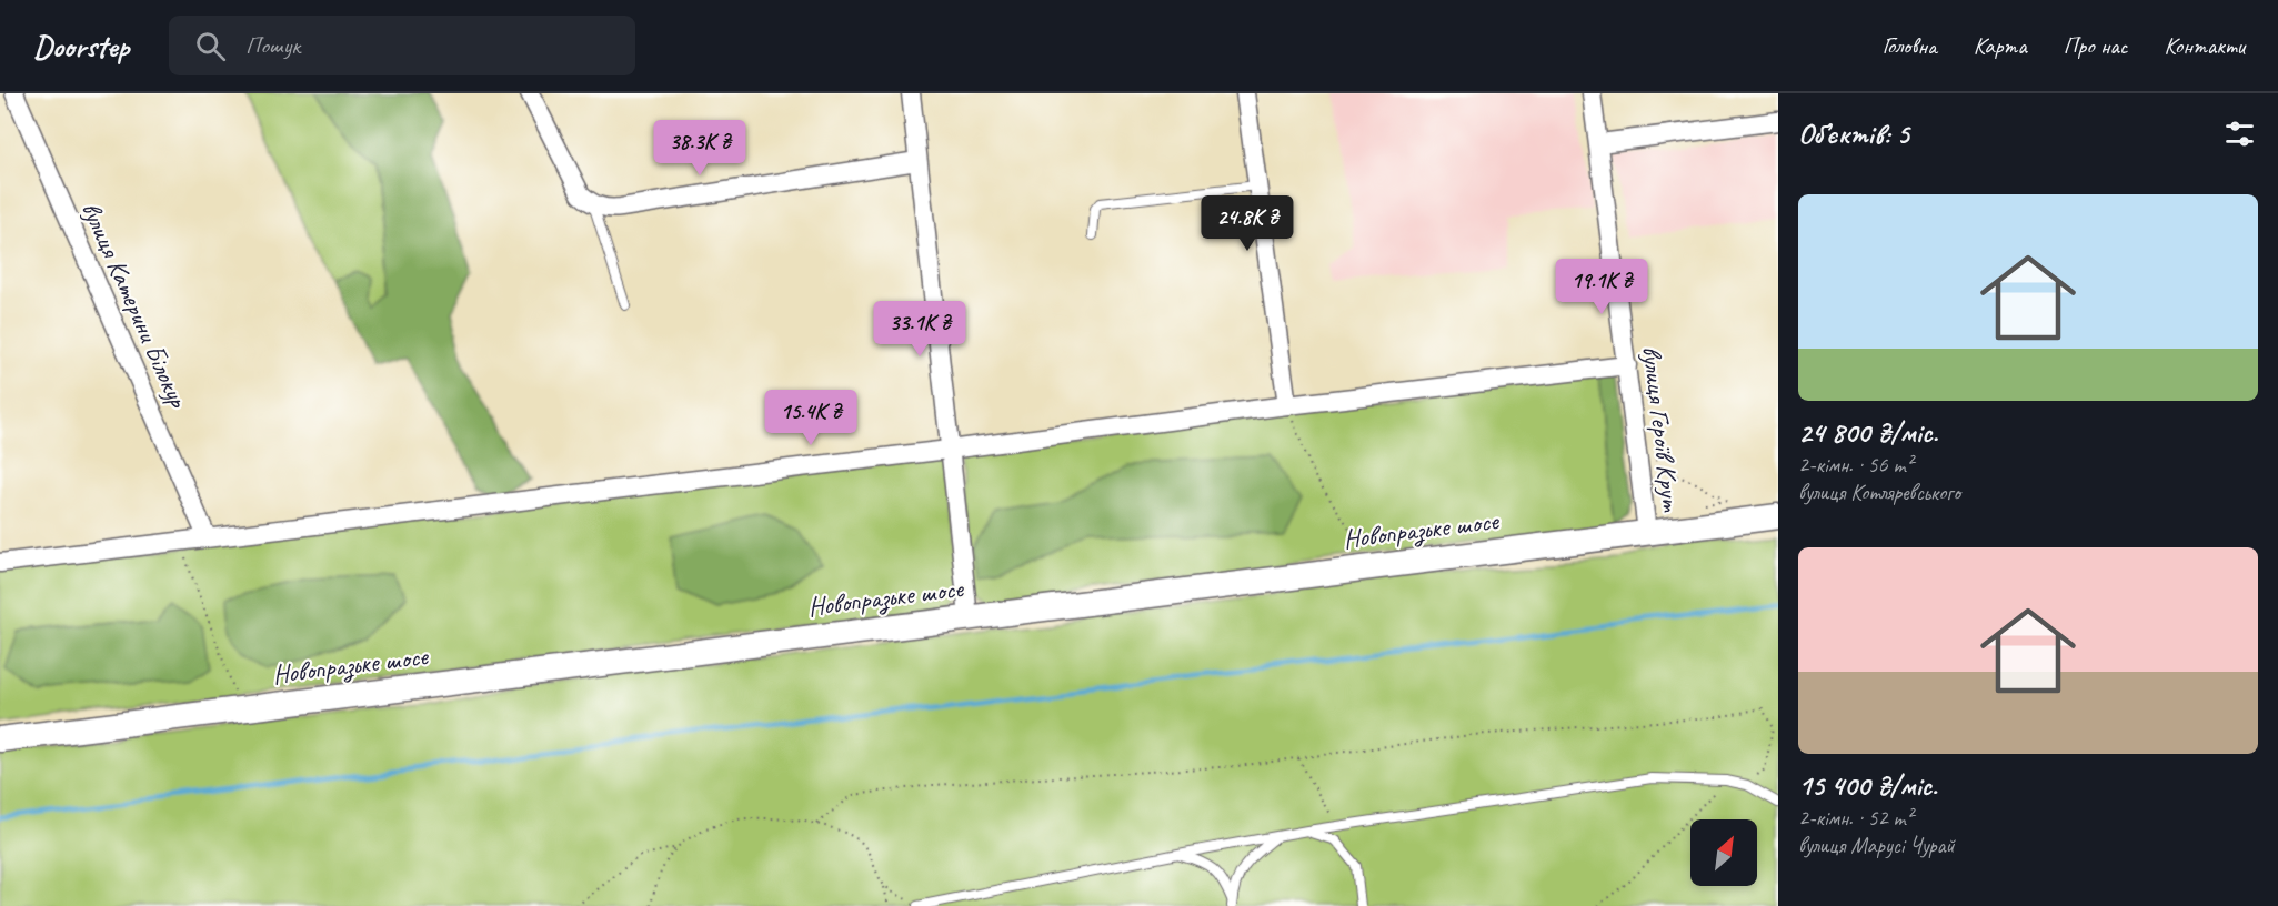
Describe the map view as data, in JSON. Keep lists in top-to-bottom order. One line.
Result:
{"streets":{"main road":["Новопразьке шосе"],"street":["вулиця Катерини Білокур","вулиця Героїв Крут"]},"crossings":[["вулиця Героїв Крут","Новопразьке шосе"]],"north":"top right","page":{"header":"Doorstep","search":"Пошук","nav":["Головна","Карта","Про нас","Контакти"],"heading":"Об’єктів: 5","price":["38.3K ₴","24.8K ₴","19.1K ₴","33.1K ₴","15.4K ₴"],"list":[{"name":"24 800 ₴/міс.","note":"2-кімн. · 56 m² · вулиця Котляревського"},{"name":"15 400 ₴/міс.","note":"2-кімн. · 52 m² · вулиця Марусі Чурай"}]}}
